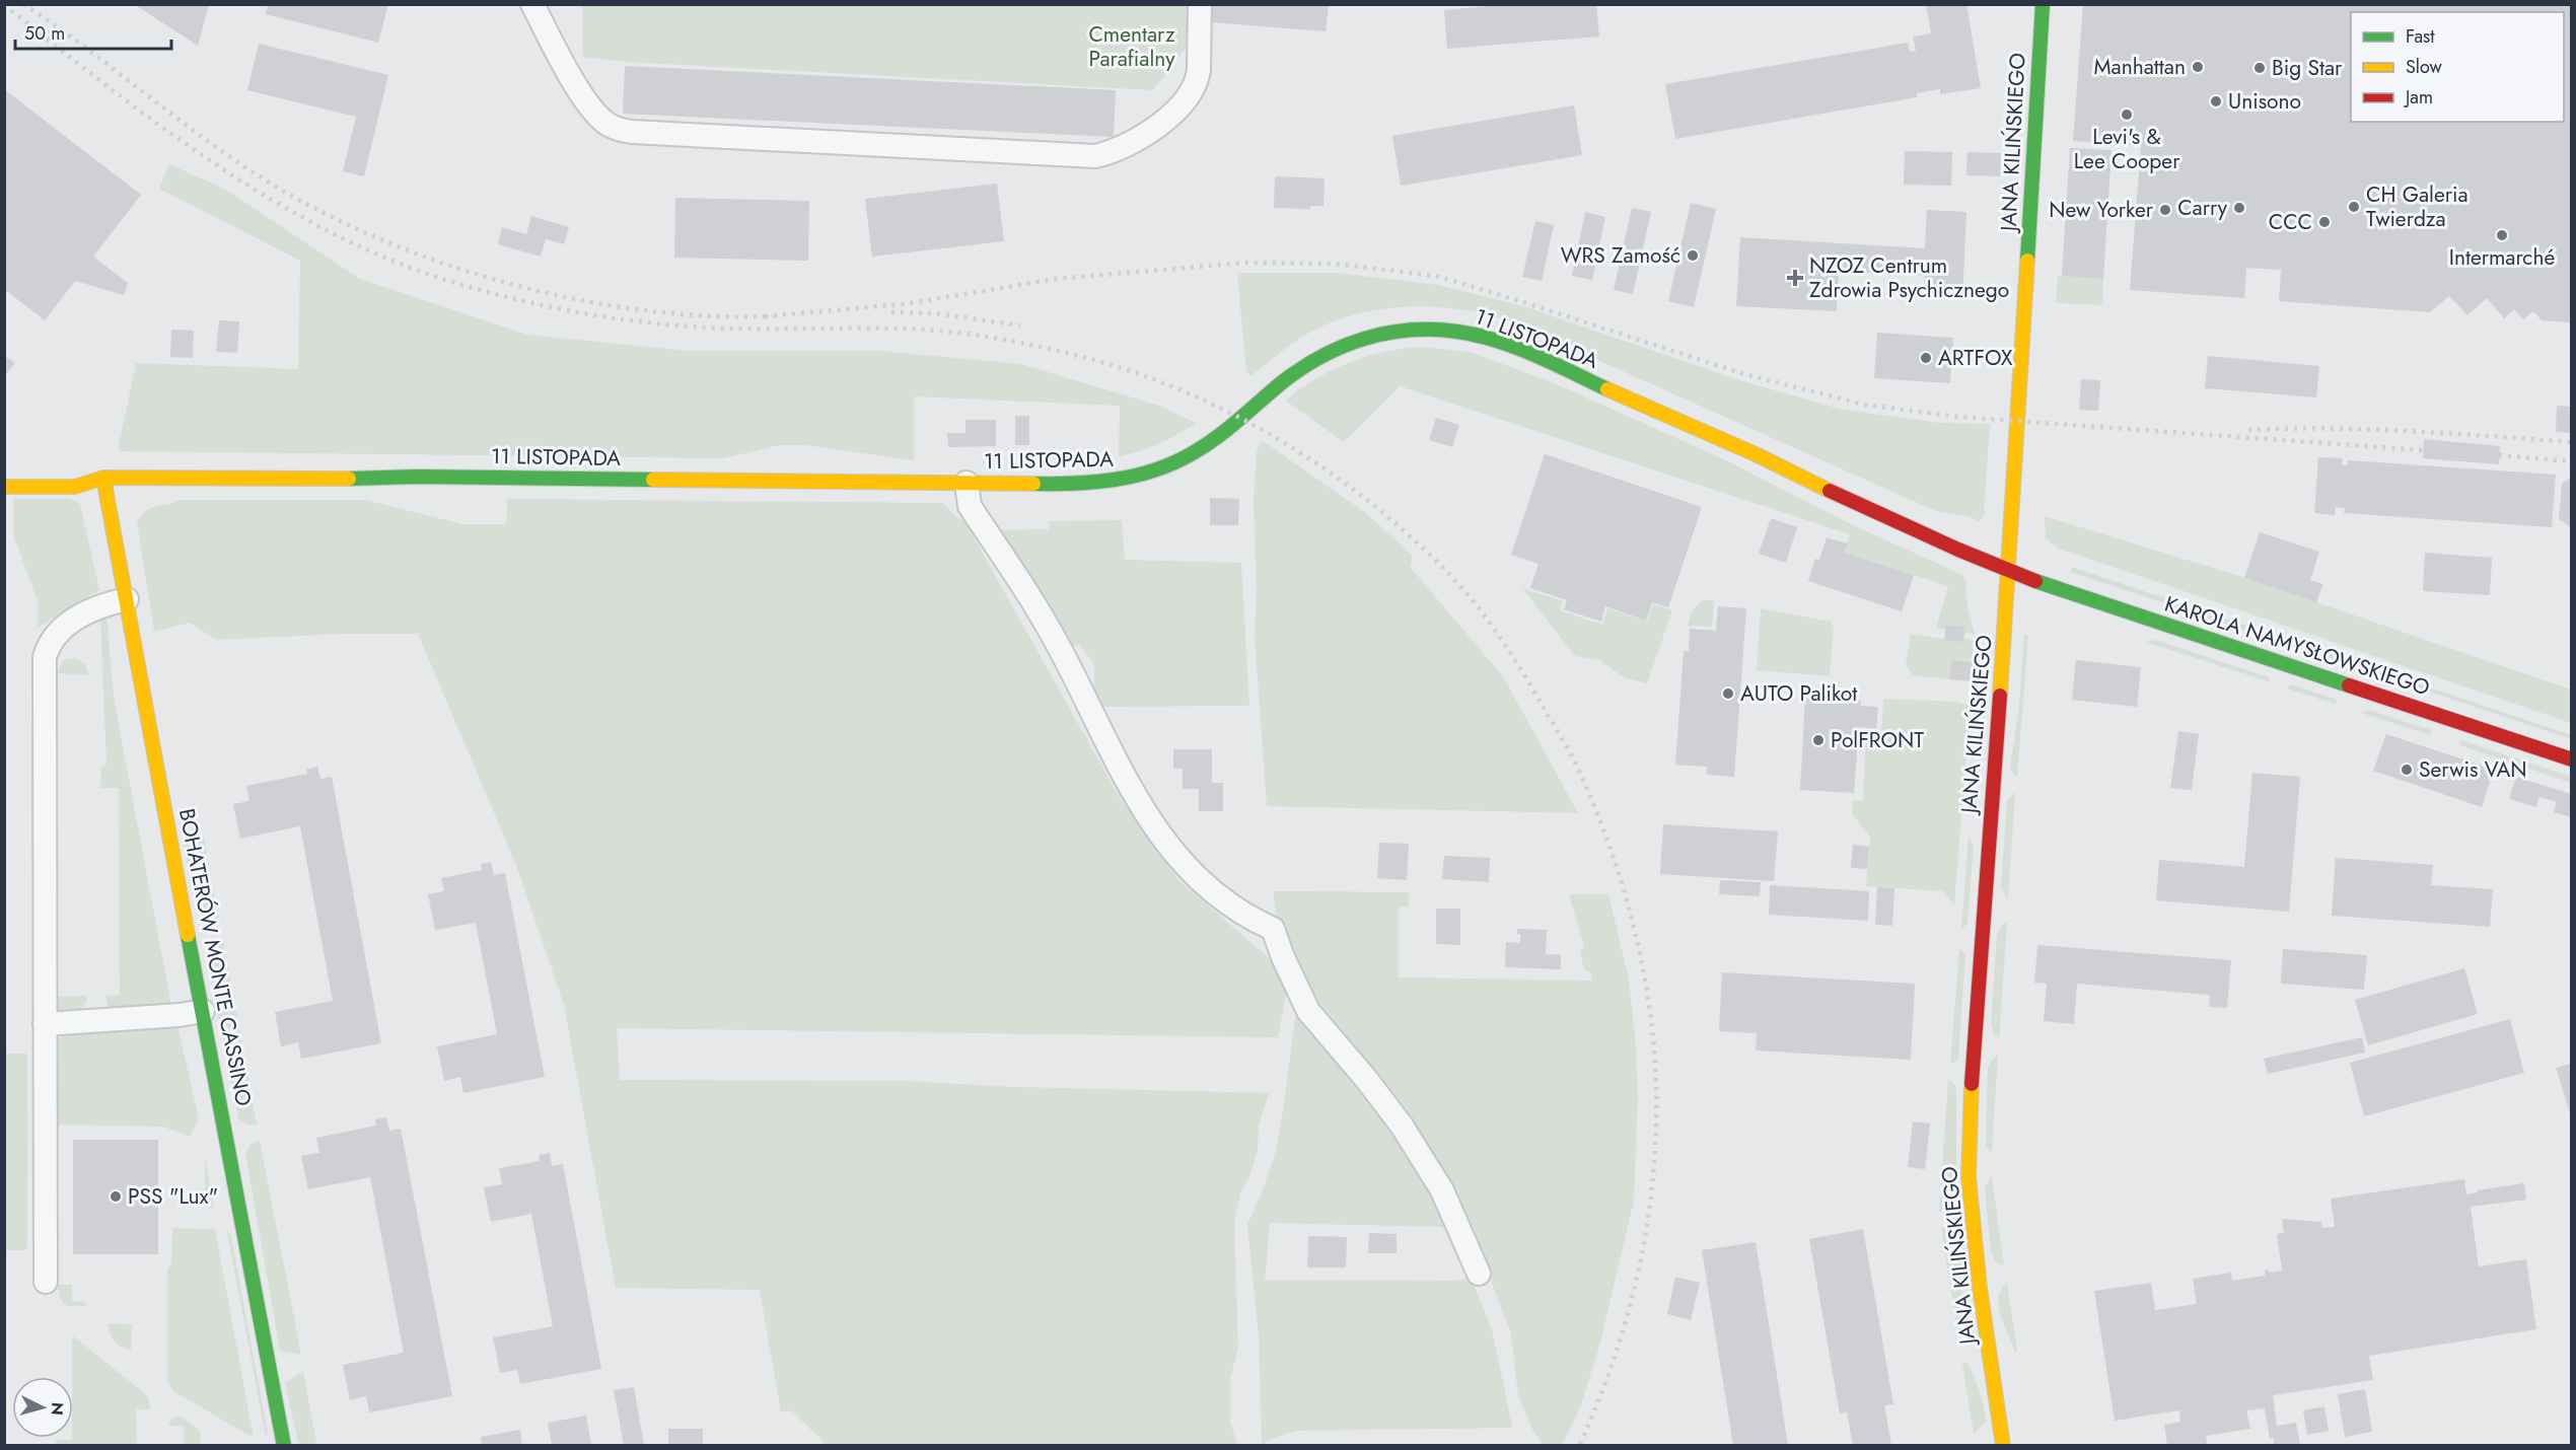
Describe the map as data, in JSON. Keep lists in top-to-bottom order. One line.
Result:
{"streets":{"street":["JANA KILIŃSKIEGO","11 LISTOPADA","KAROLA NAMYSŁOWSKIEGO","BOHATERÓW MONTE CASSINO"]},"crossings":[["JANA KILIŃSKIEGO","11 LISTOPADA"],["JANA KILIŃSKIEGO","KAROLA NAMYSŁOWSKIEGO"],["11 LISTOPADA","KAROLA NAMYSŁOWSKIEGO"],["11 LISTOPADA","BOHATERÓW MONTE CASSINO"]],"parks":["Cmentarz Parafialny"],"places":{"other":["Manhattan","Big Star","Unisono","Levi's & Lee Cooper","CH Galeria Twierdza","Carry","New Yorker","CCC","Intermarché","WRS Zamość","ARTFOX","AUTO Palikot","PolFRONT","Serwis VAN","PSS \"Lux\""],"health":["NZOZ Centrum Zdrowia Psychicznego"]},"legend":["Fast","Slow","Jam"],"scale_bar":"50 m","north":"right"}
